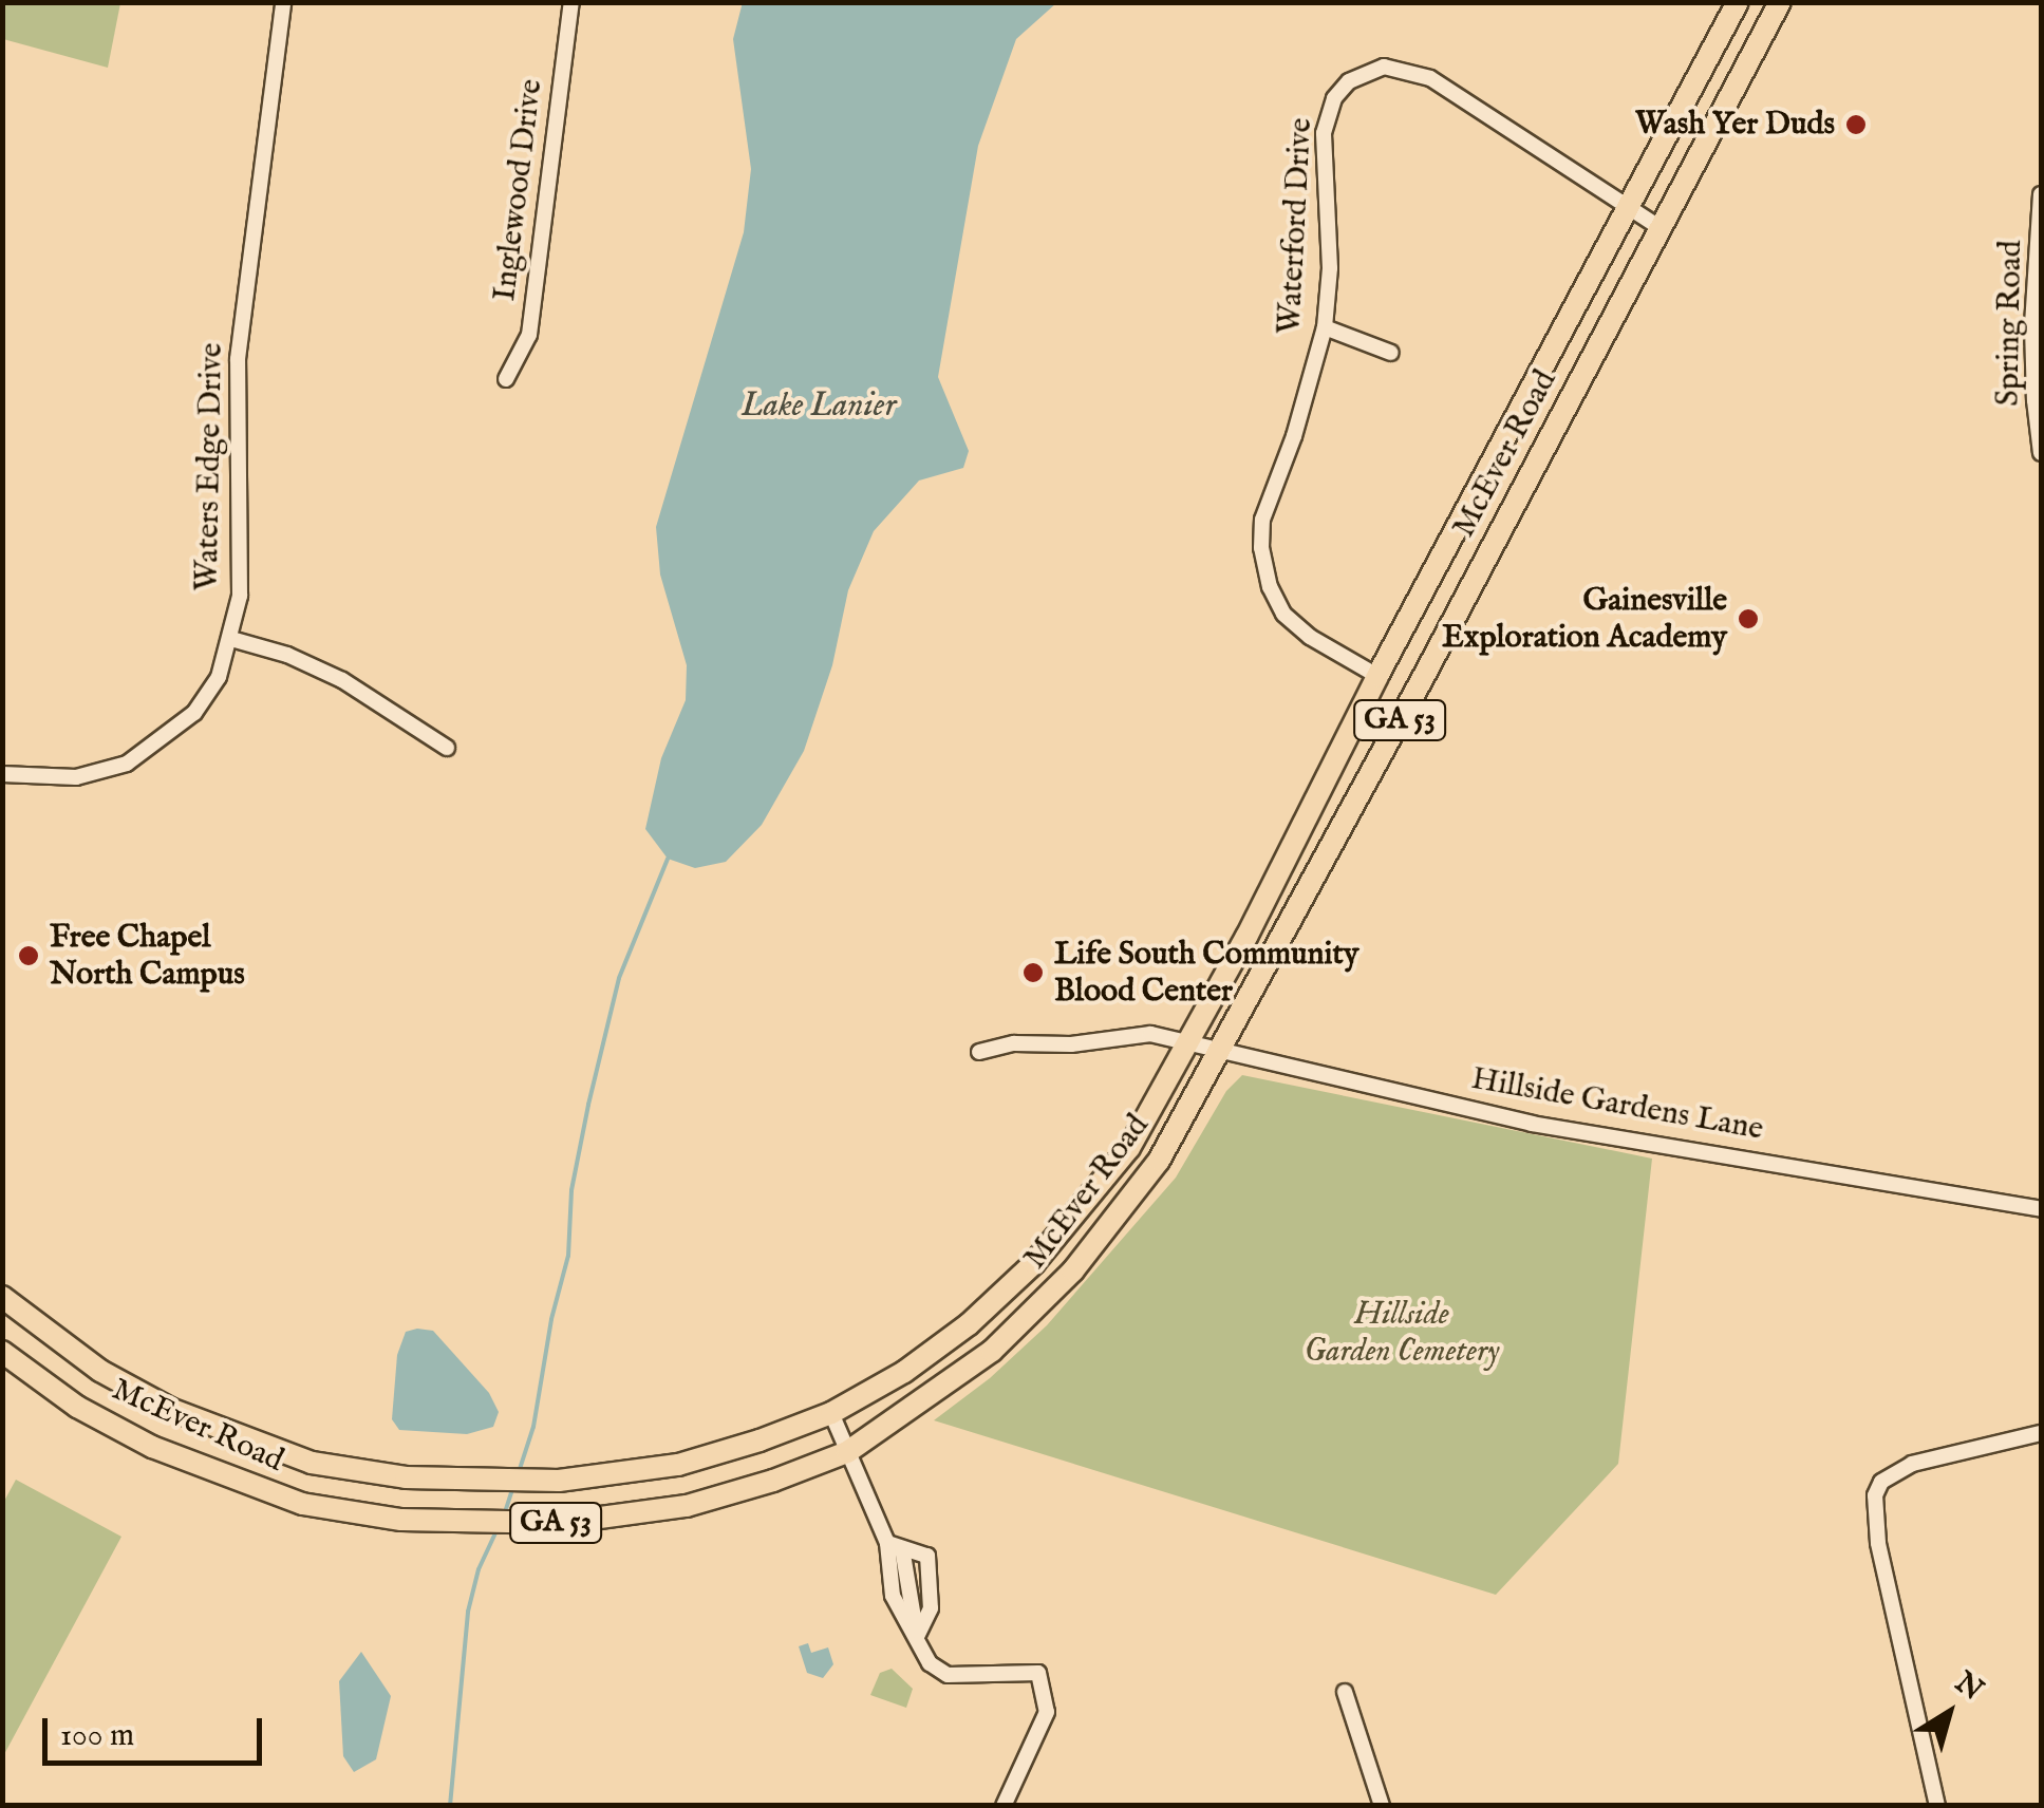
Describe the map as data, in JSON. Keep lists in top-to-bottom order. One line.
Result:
{"streets":{"main road":["McEver Road","GA 53"],"street":["Inglewood Drive","Waterford Drive","Spring Road","Waters Edge Drive","Hillside Gardens Lane"]},"crossings":[["Waterford Drive","McEver Road"],["McEver Road","Hillside Gardens Lane"]],"water":["Lake Lanier"],"parks":["Hillside Garden Cemetery"],"places":["Wash Yer Duds","Gainesville Exploration Academy","Free Chapel North Campus","Life South Community Blood Center"],"scale_bar":"100 m","north":"top right"}
